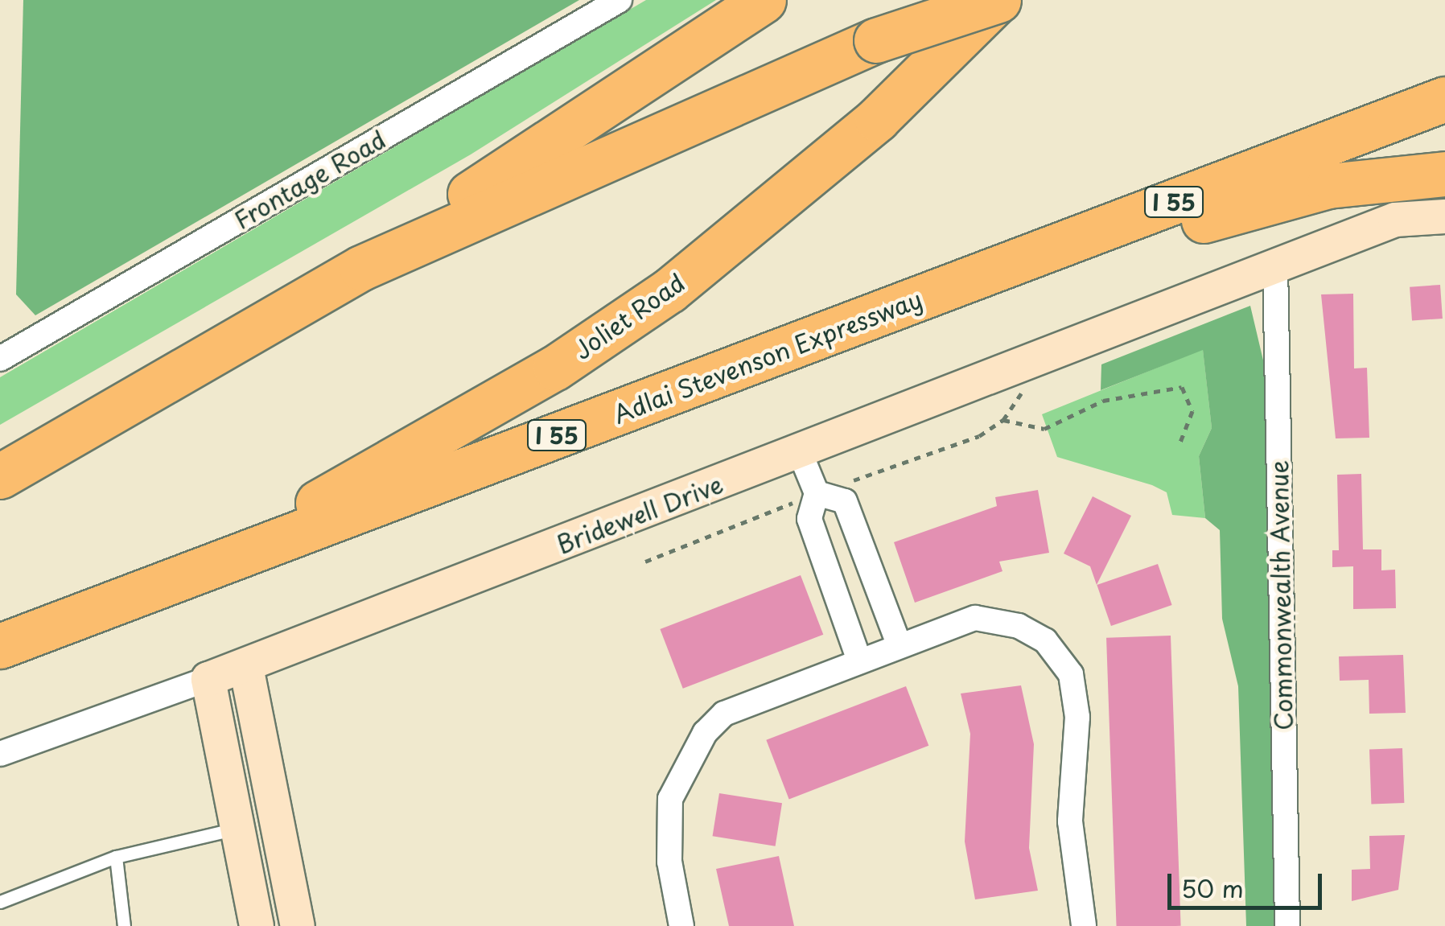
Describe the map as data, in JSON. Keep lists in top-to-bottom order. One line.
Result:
{"streets":{"highway":["I 55","Joliet Road","Adlai Stevenson Expressway"],"street":["Frontage Road","Bridewell Drive","Commonwealth Avenue"]},"crossings":[["Joliet Road","Adlai Stevenson Expressway"],["Bridewell Drive","Commonwealth Avenue"]],"scale_bar":"50 m"}
